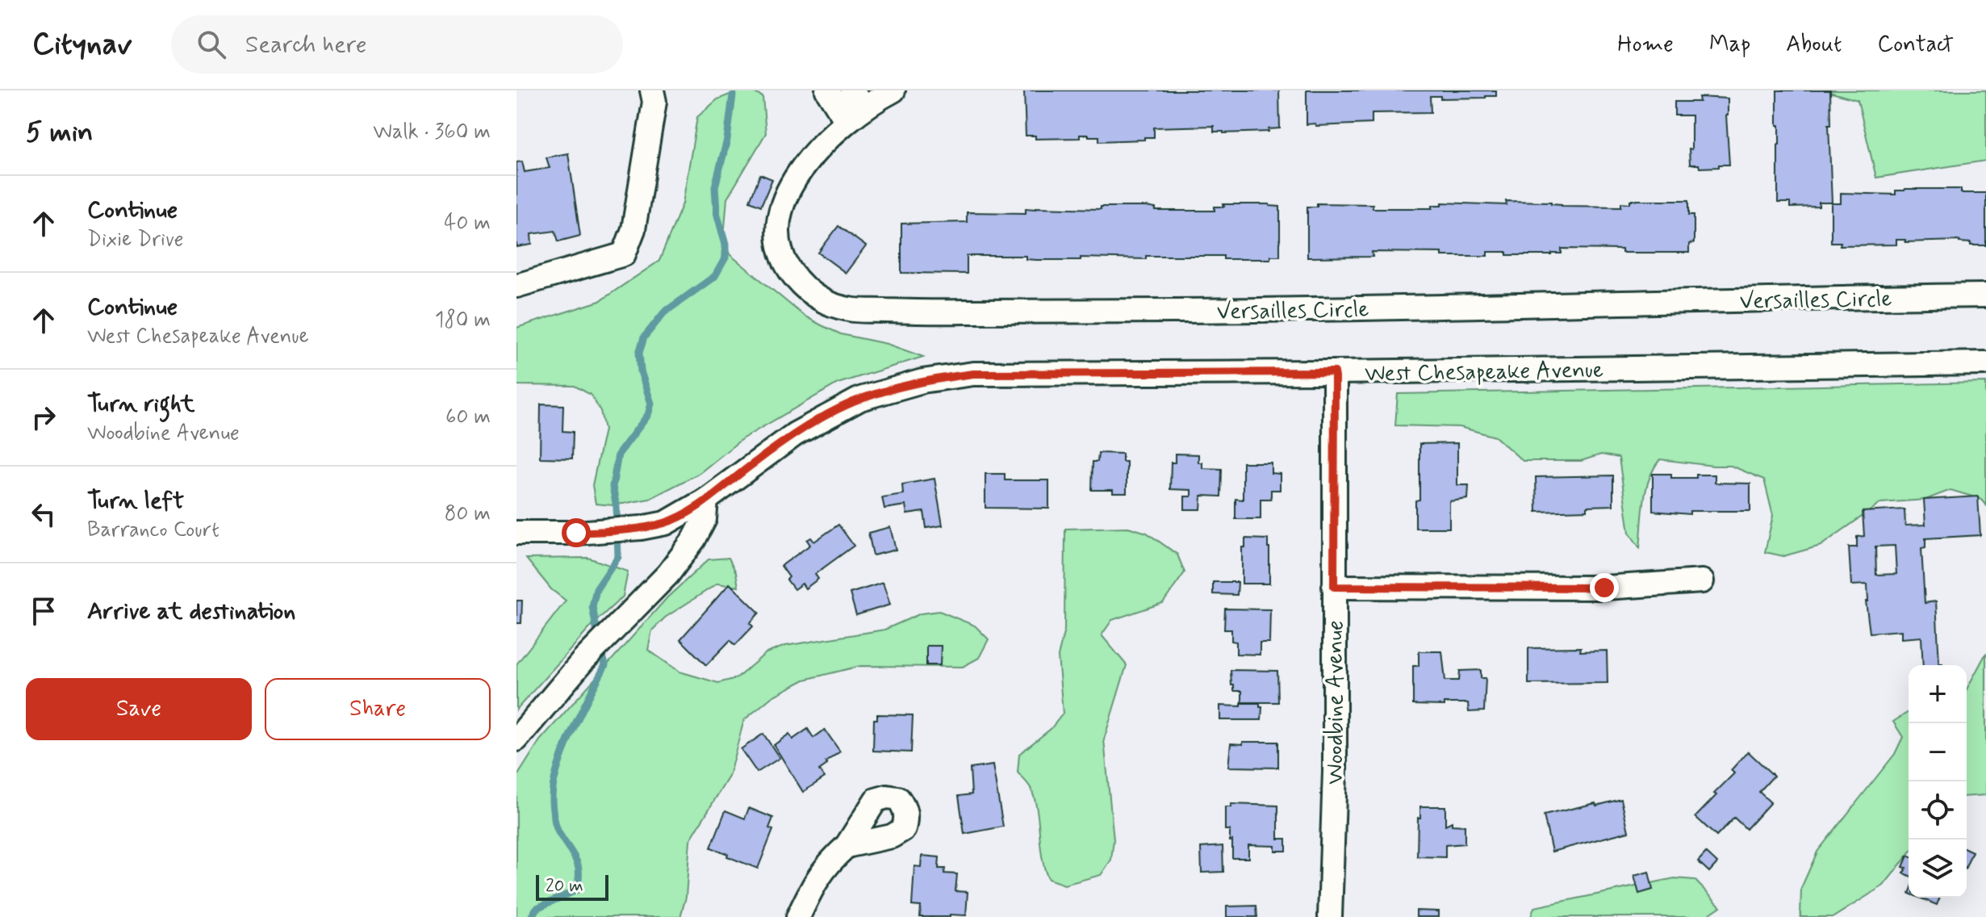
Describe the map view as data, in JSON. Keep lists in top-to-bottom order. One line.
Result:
{"streets":{"street":["Versailles Circle","West Chesapeake Avenue","Woodbine Avenue"]},"crossings":[["West Chesapeake Avenue","Woodbine Avenue"]],"scale_bar":"20 m","page":{"header":"Citynav","search":"Search here","nav":["Home","Map","About","Contact"],"heading":["5 min","Walk · 360 m"],"list":[["Continue","Dixie Drive","40 m"],["Continue","West Chesapeake Avenue","180 m"],["Turn right","Woodbine Avenue","60 m"],["Turn left","Barranco Court","80 m"],"Arrive at destination"],"buttons":["Save","Share"],"map_buttons":["+","−"],"scale":"20 m"}}
